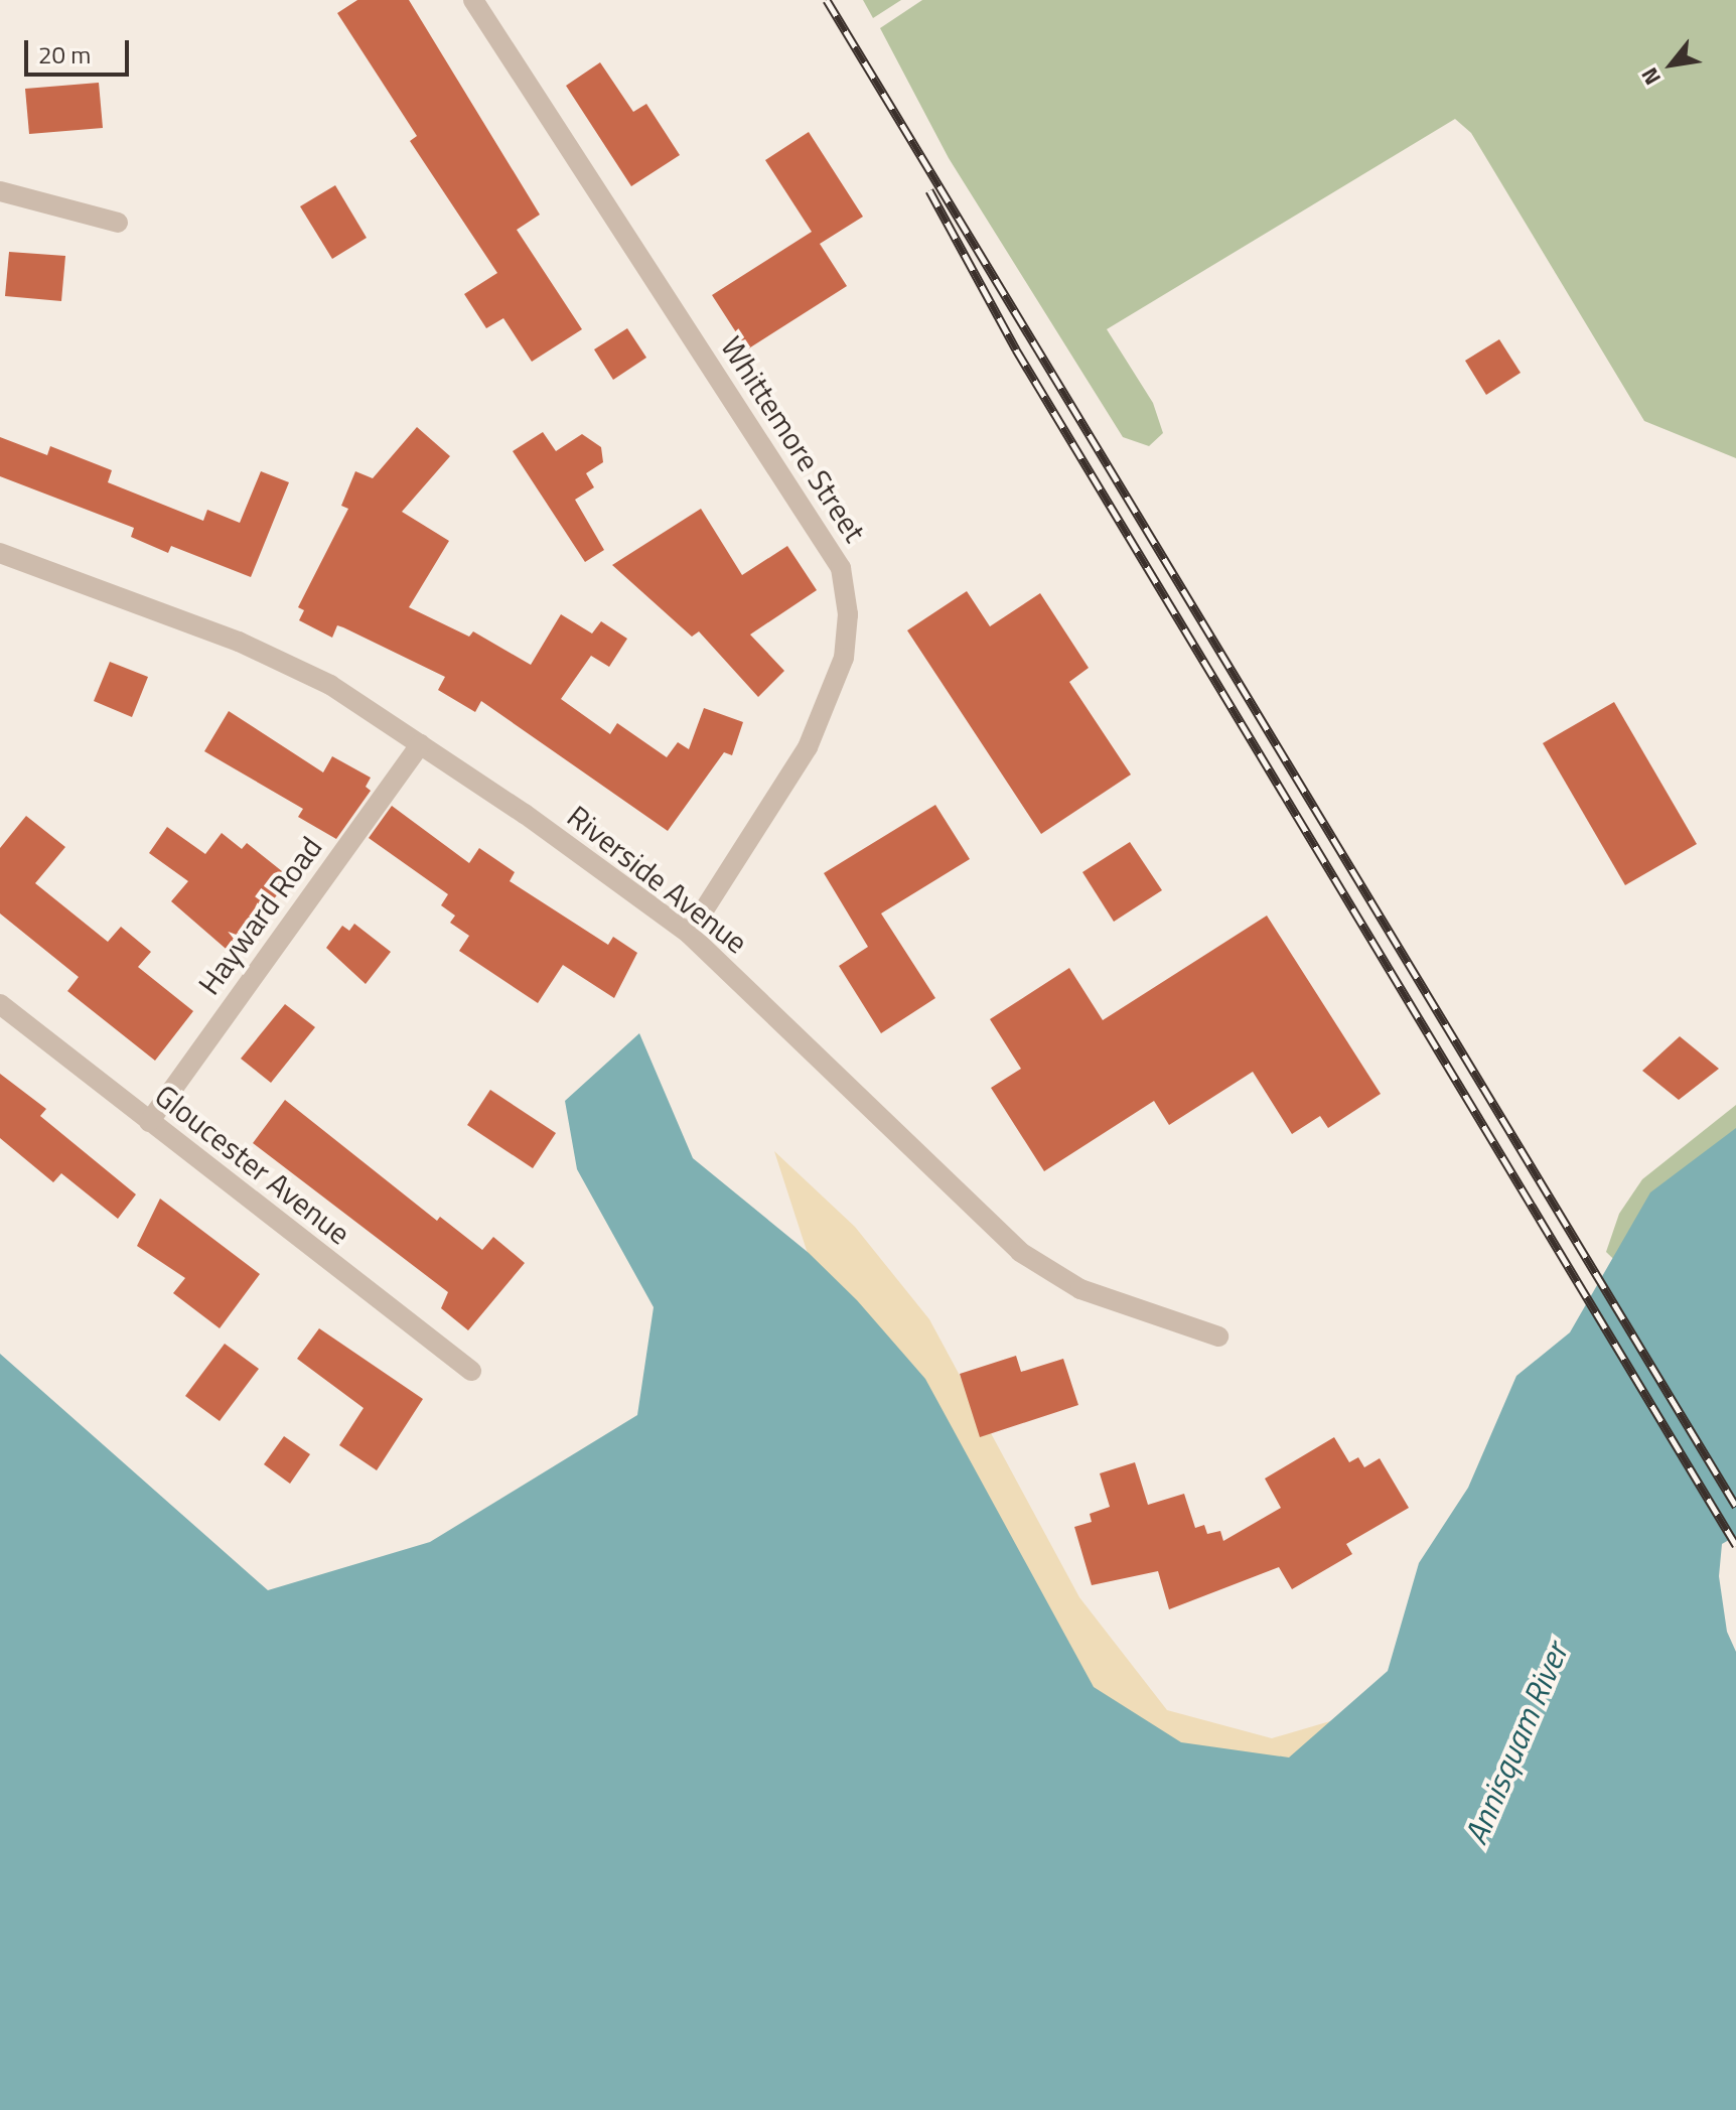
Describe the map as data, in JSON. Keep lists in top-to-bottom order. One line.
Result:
{"streets":{"street":["Whittemore Street","Riverside Avenue","Hayward Road","Gloucester Avenue"]},"crossings":[["Whittemore Street","Riverside Avenue"],["Riverside Avenue","Hayward Road"],["Hayward Road","Gloucester Avenue"]],"water":["Annisquam River"],"scale_bar":"20 m","north":"bottom left"}
